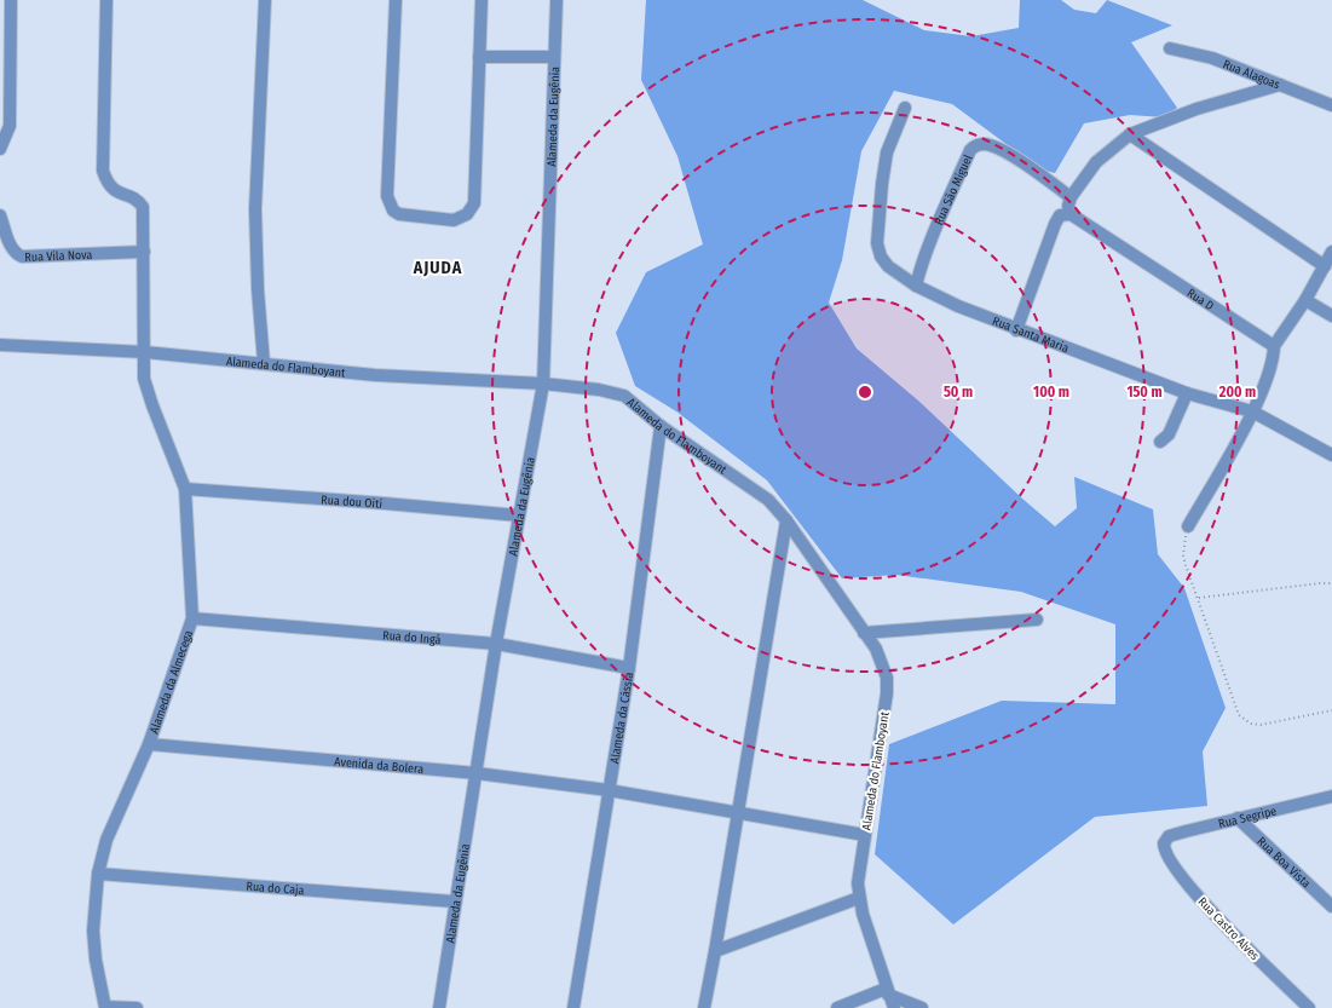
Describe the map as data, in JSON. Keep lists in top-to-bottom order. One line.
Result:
{"streets":{"street":["Rua Alagoas","Alameda da Eugênia","Rua São Miguel","Rua Vila Nova","Rua D","Rua Santa Maria","Alameda do Flamboyant","Rua dou Oiti","Rua do Ingá","Alameda da Almecega","Alameda da Cássia","Avenida da Bolera","Rua Segripe","Rua Boa Vista","Rua do Caja","Rua Castro Alves"]},"crossings":[["Alameda da Eugênia","Alameda do Flamboyant"],["Alameda da Eugênia","Rua dou Oiti"],["Alameda da Eugênia","Rua do Ingá"],["Alameda da Eugênia","Avenida da Bolera"],["Alameda da Eugênia","Rua do Caja"],["Rua São Miguel","Rua Santa Maria"],["Rua Vila Nova","Alameda da Almecega"],["Alameda do Flamboyant","Alameda da Almecega"],["Alameda do Flamboyant","Alameda da Cássia"],["Alameda do Flamboyant","Avenida da Bolera"],["Rua dou Oiti","Alameda da Almecega"],["Rua do Ingá","Alameda da Almecega"],["Rua do Ingá","Alameda da Cássia"],["Alameda da Almecega","Avenida da Bolera"],["Alameda da Almecega","Rua do Caja"],["Alameda da Cássia","Avenida da Bolera"],["Rua Segripe","Rua Boa Vista"],["Rua Segripe","Rua Castro Alves"]],"districts":["AJUDA"],"rings":["50 m","100 m","150 m","200 m"]}
